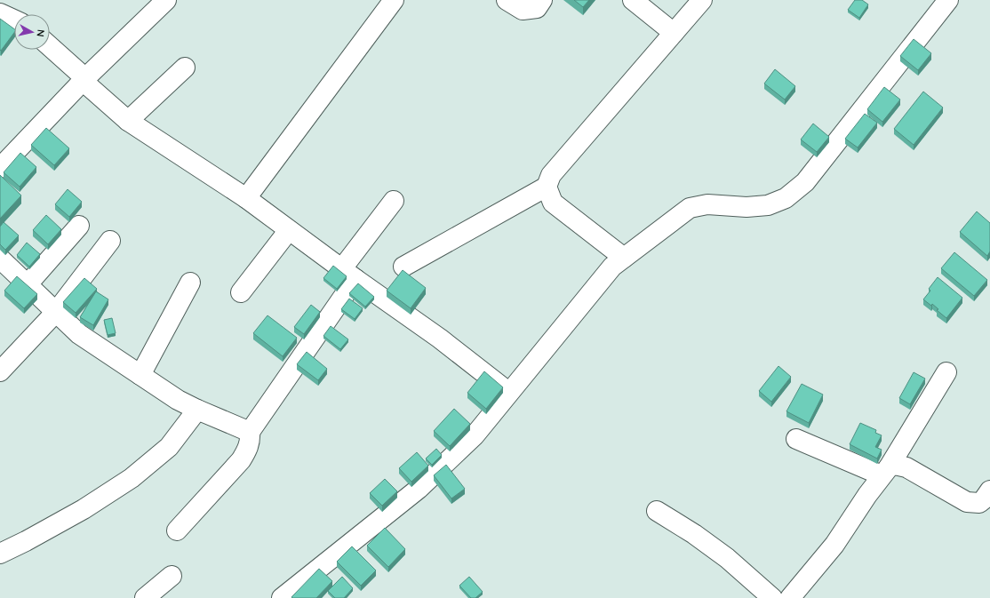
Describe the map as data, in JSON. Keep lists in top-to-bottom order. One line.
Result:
{"north":"right"}
